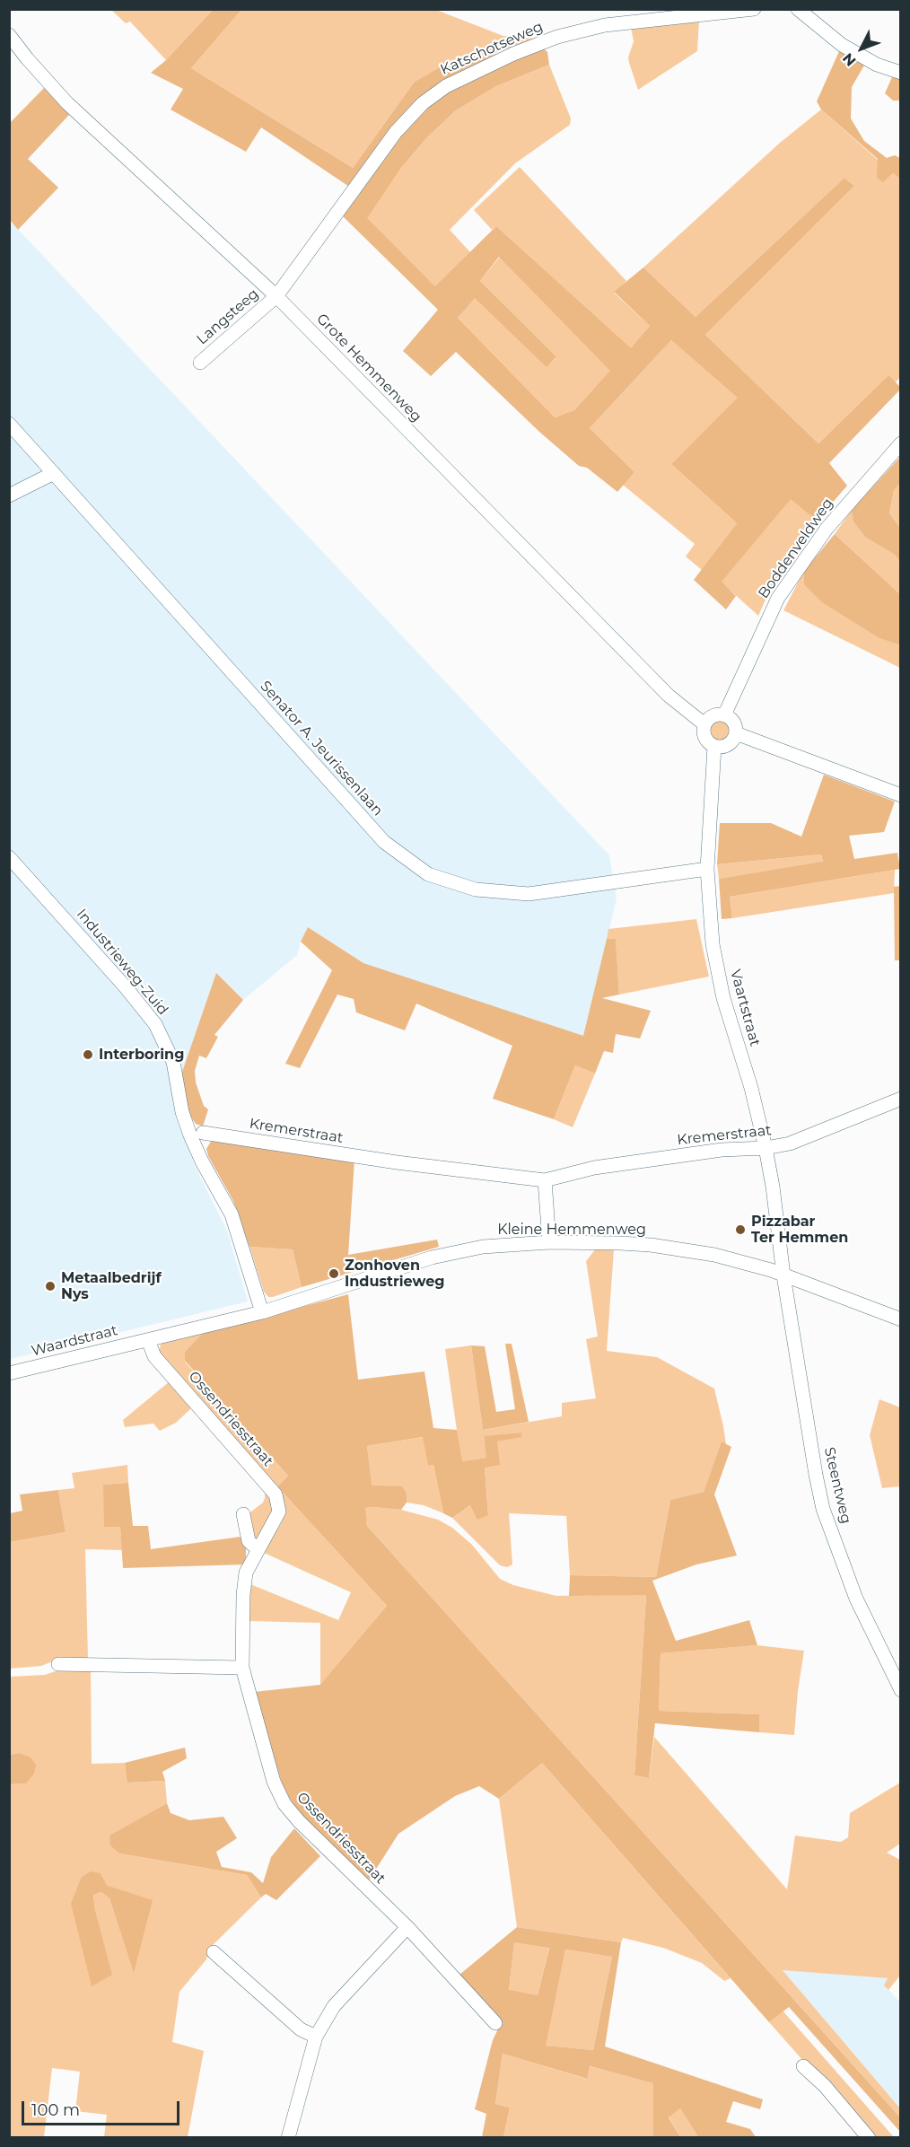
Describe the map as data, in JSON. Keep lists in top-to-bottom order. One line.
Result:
{"streets":{"street":["Katschotseweg","Langsteeg","Grote Hemmenweg","Boddenveldweg","Senator A. Jeurissenlaan","Industrieweg-Zuid","Vaartstraat","Kremerstraat","Kleine Hemmenweg","Waardstraat","Ossendriesstraat","Steentweg"]},"crossings":[["Katschotseweg","Langsteeg"],["Katschotseweg","Grote Hemmenweg"],["Langsteeg","Grote Hemmenweg"],["Grote Hemmenweg","Boddenveldweg"],["Grote Hemmenweg","Vaartstraat"],["Boddenveldweg","Vaartstraat"],["Senator A. Jeurissenlaan","Vaartstraat"],["Industrieweg-Zuid","Kleine Hemmenweg"],["Vaartstraat","Kremerstraat"],["Vaartstraat","Kleine Hemmenweg"],["Vaartstraat","Steentweg"],["Kleine Hemmenweg","Waardstraat"],["Kleine Hemmenweg","Ossendriesstraat"],["Kleine Hemmenweg","Steentweg"],["Waardstraat","Ossendriesstraat"]],"places":["Interboring","Pizzabar Ter Hemmen","Zonhoven Industrieweg","Metaalbedrijf Nys"],"scale_bar":"100 m","north":"bottom left"}
